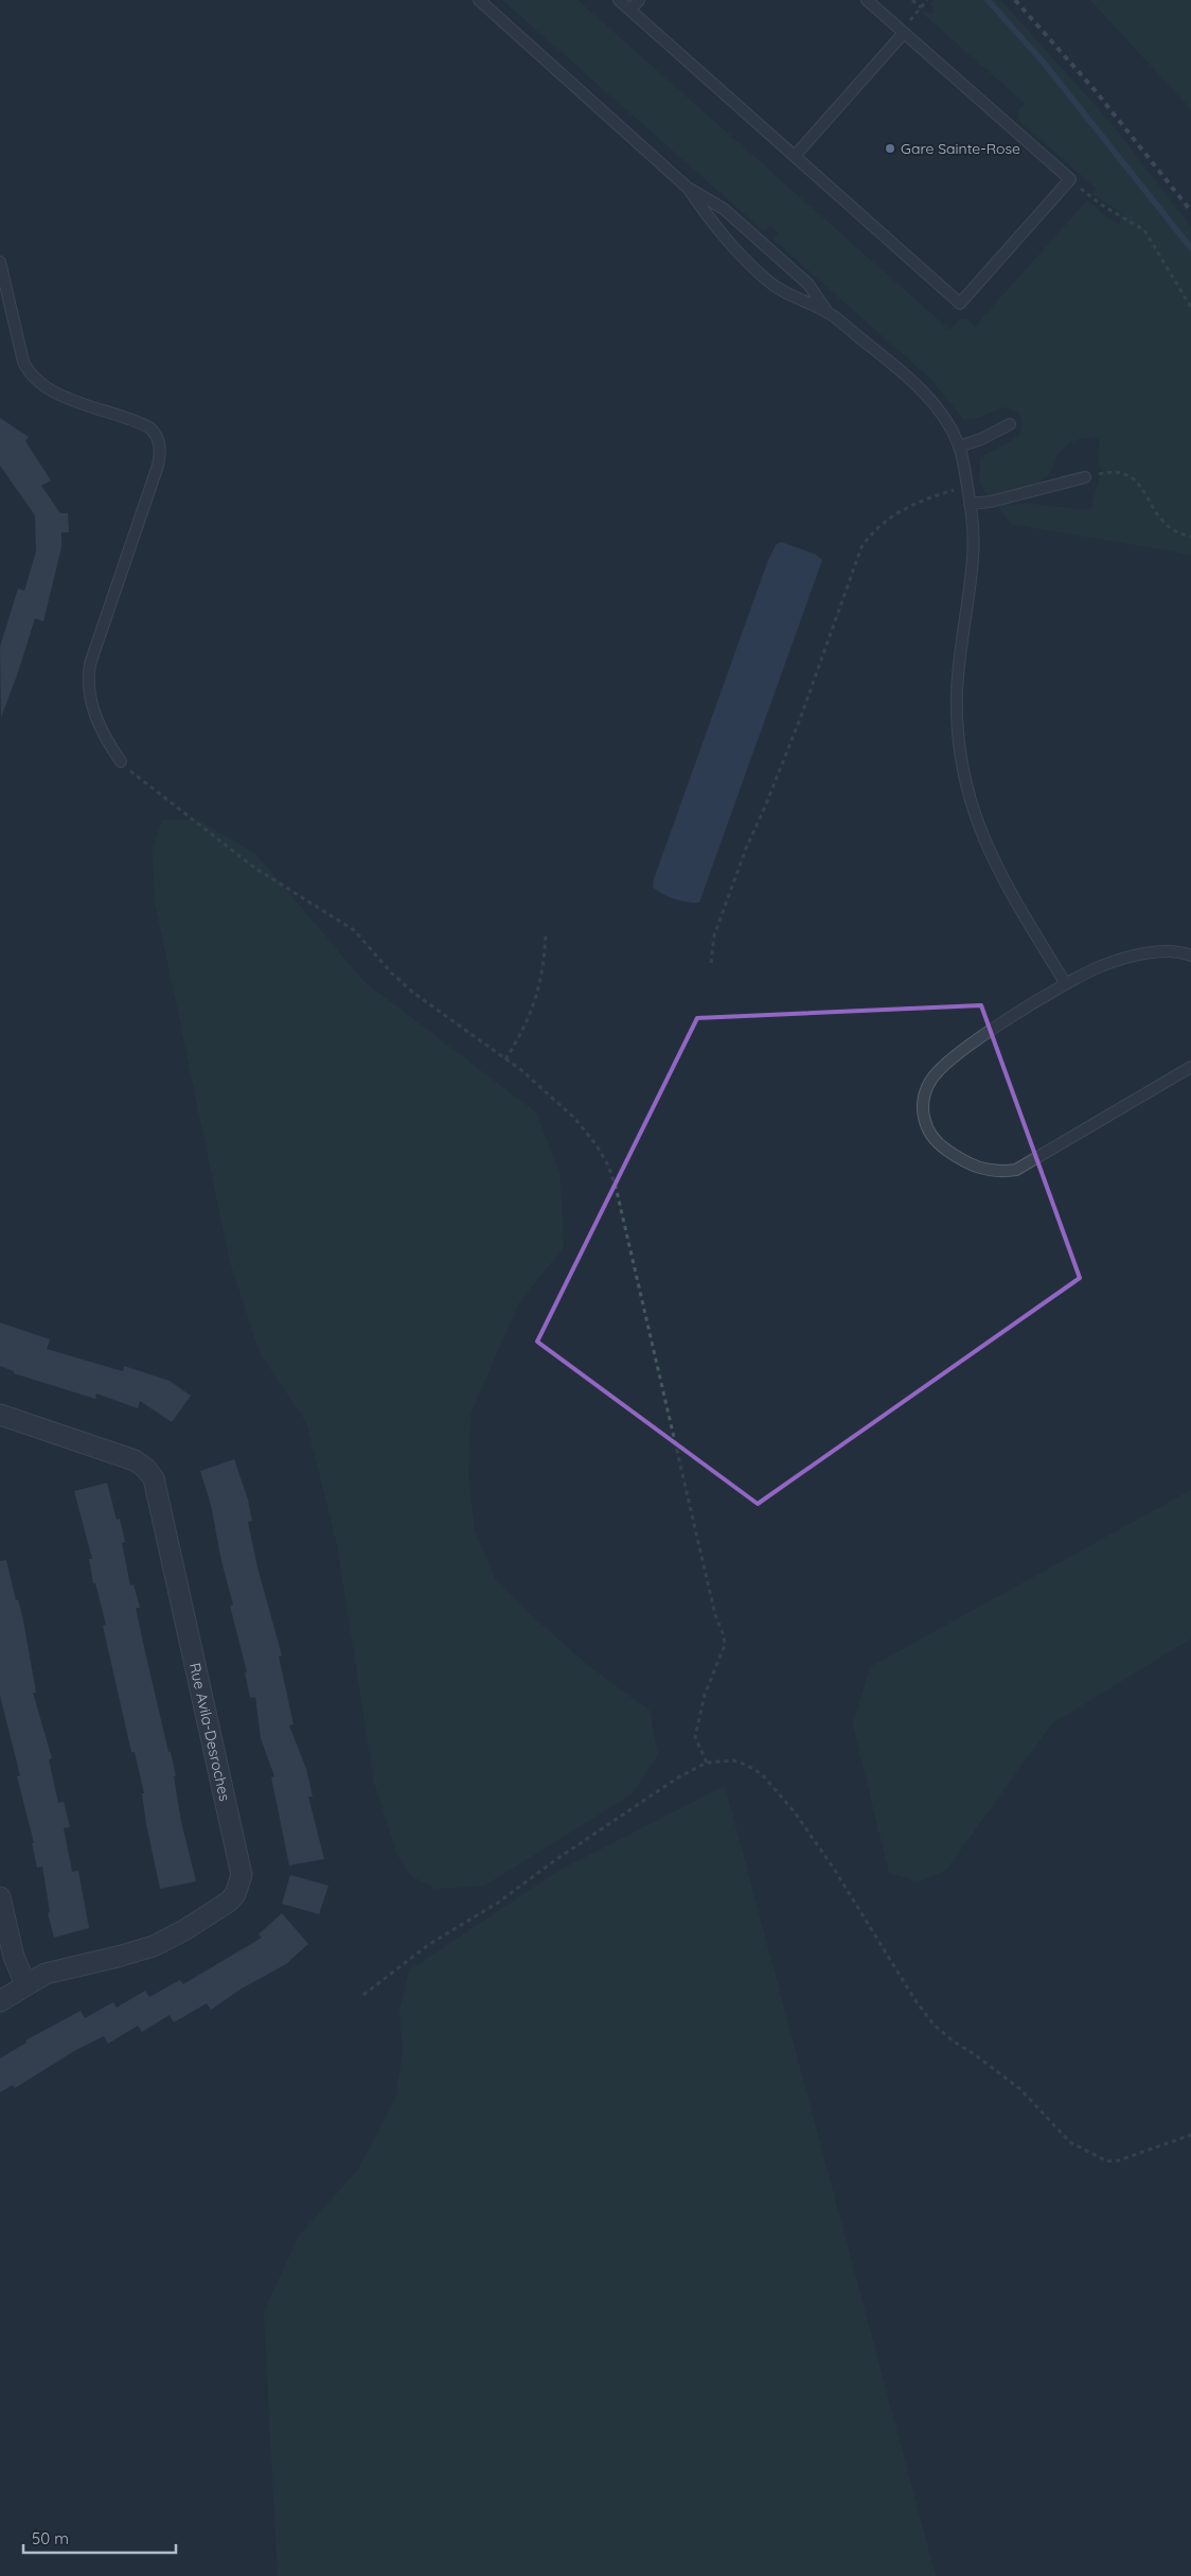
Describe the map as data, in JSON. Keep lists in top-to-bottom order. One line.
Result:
{"streets":{"street":["Rue Avila-Desroches"]},"places":["Gare Sainte-Rose"],"scale_bar":"50 m"}
